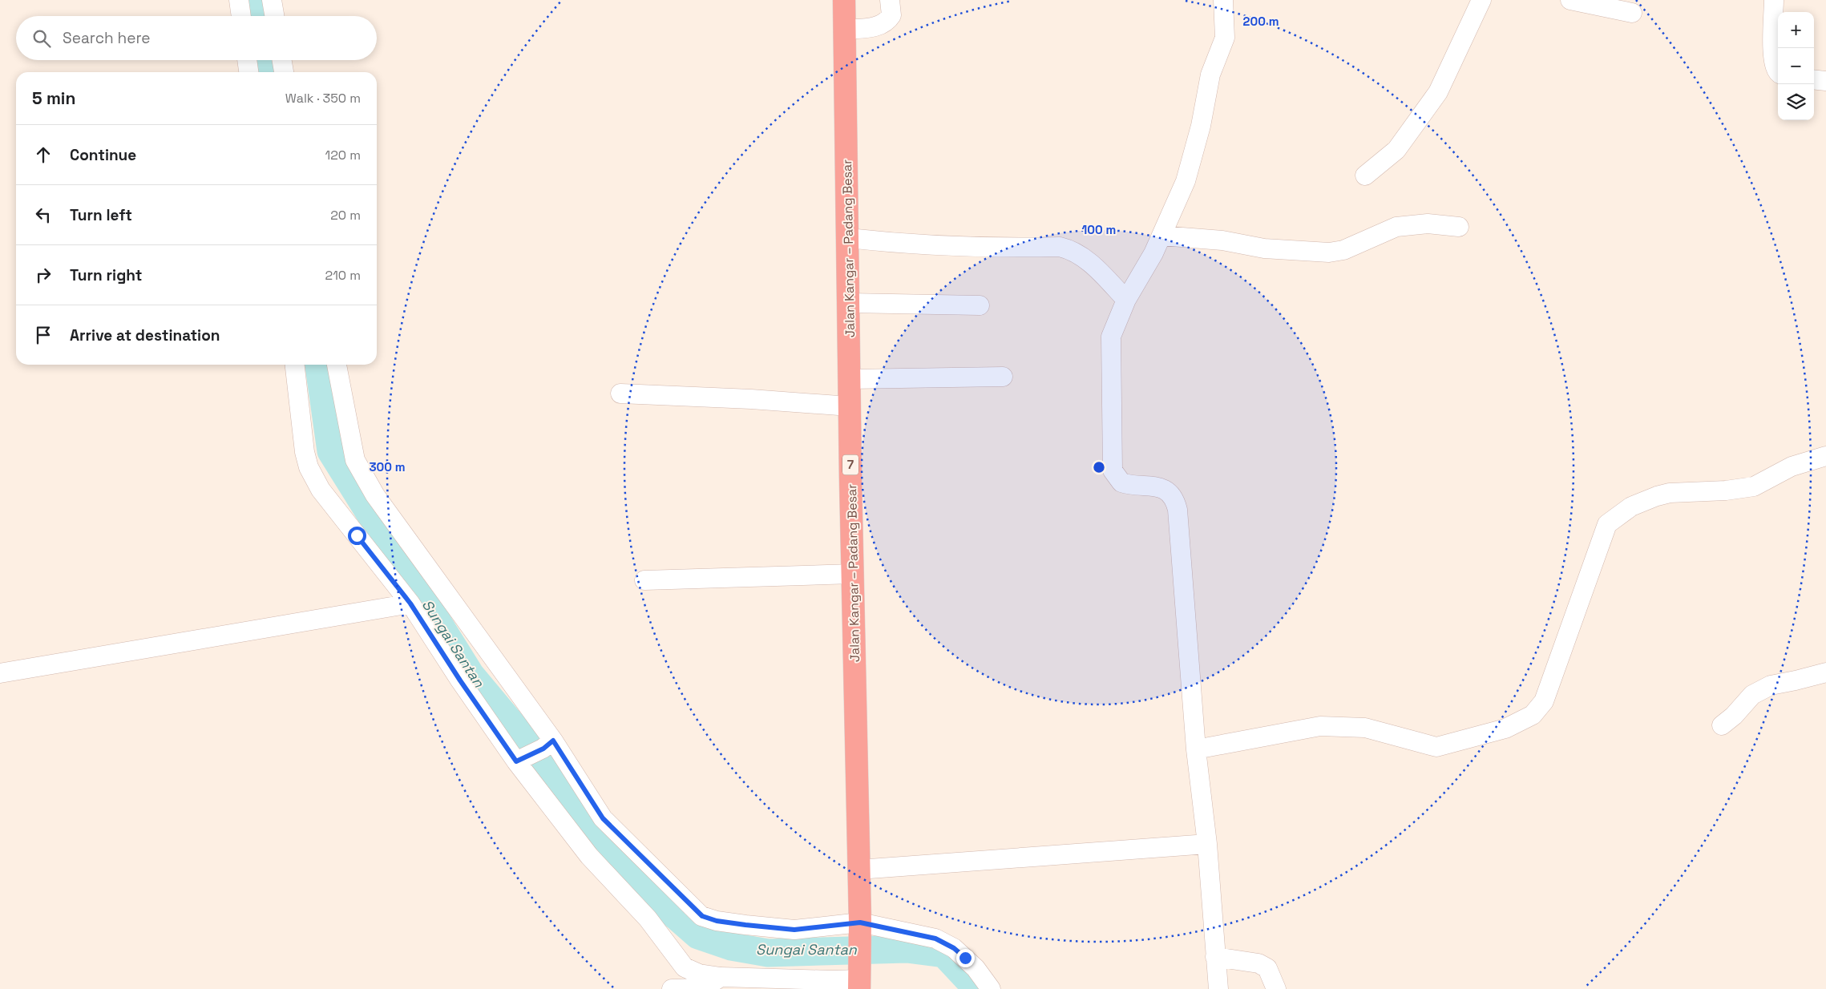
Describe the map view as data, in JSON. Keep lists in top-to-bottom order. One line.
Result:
{"streets":{"highway":["Jalan Kangar – Padang Besar","7"]},"crossings":[["Jalan Kangar – Padang Besar","7"]],"water":["Sungai Santan"],"page":{"map_buttons":["+","−"],"search":"Search here","heading":["5 min","Walk · 350 m"],"list":[["Continue","120 m"],["Turn left","20 m"],["Turn right","210 m"],"Arrive at destination"]},"rings":["200 m","100 m","300 m"]}
